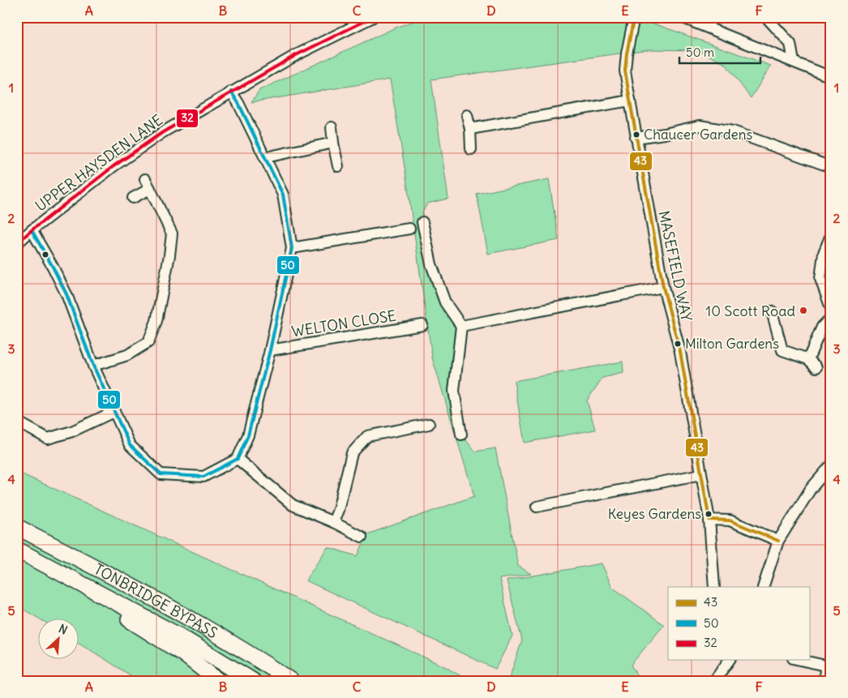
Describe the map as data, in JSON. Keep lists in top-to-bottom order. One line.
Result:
{"streets":{"highway":["TONBRIDGE BYPASS"],"street":["UPPER HAYSDEN LANE","MASEFIELD WAY","WELTON CLOSE"]},"places":["Chaucer Gardens","10 Scott Road","Milton Gardens","Keyes Gardens"],"lines":["transit line 43","transit line 32","transit line 50"],"legend":["43","50","32"],"scale_bar":"50 m","north":"top right","grid":{"columns":["A","B","C","D","E","F"],"rows":["1","2","3","4","5"]}}
